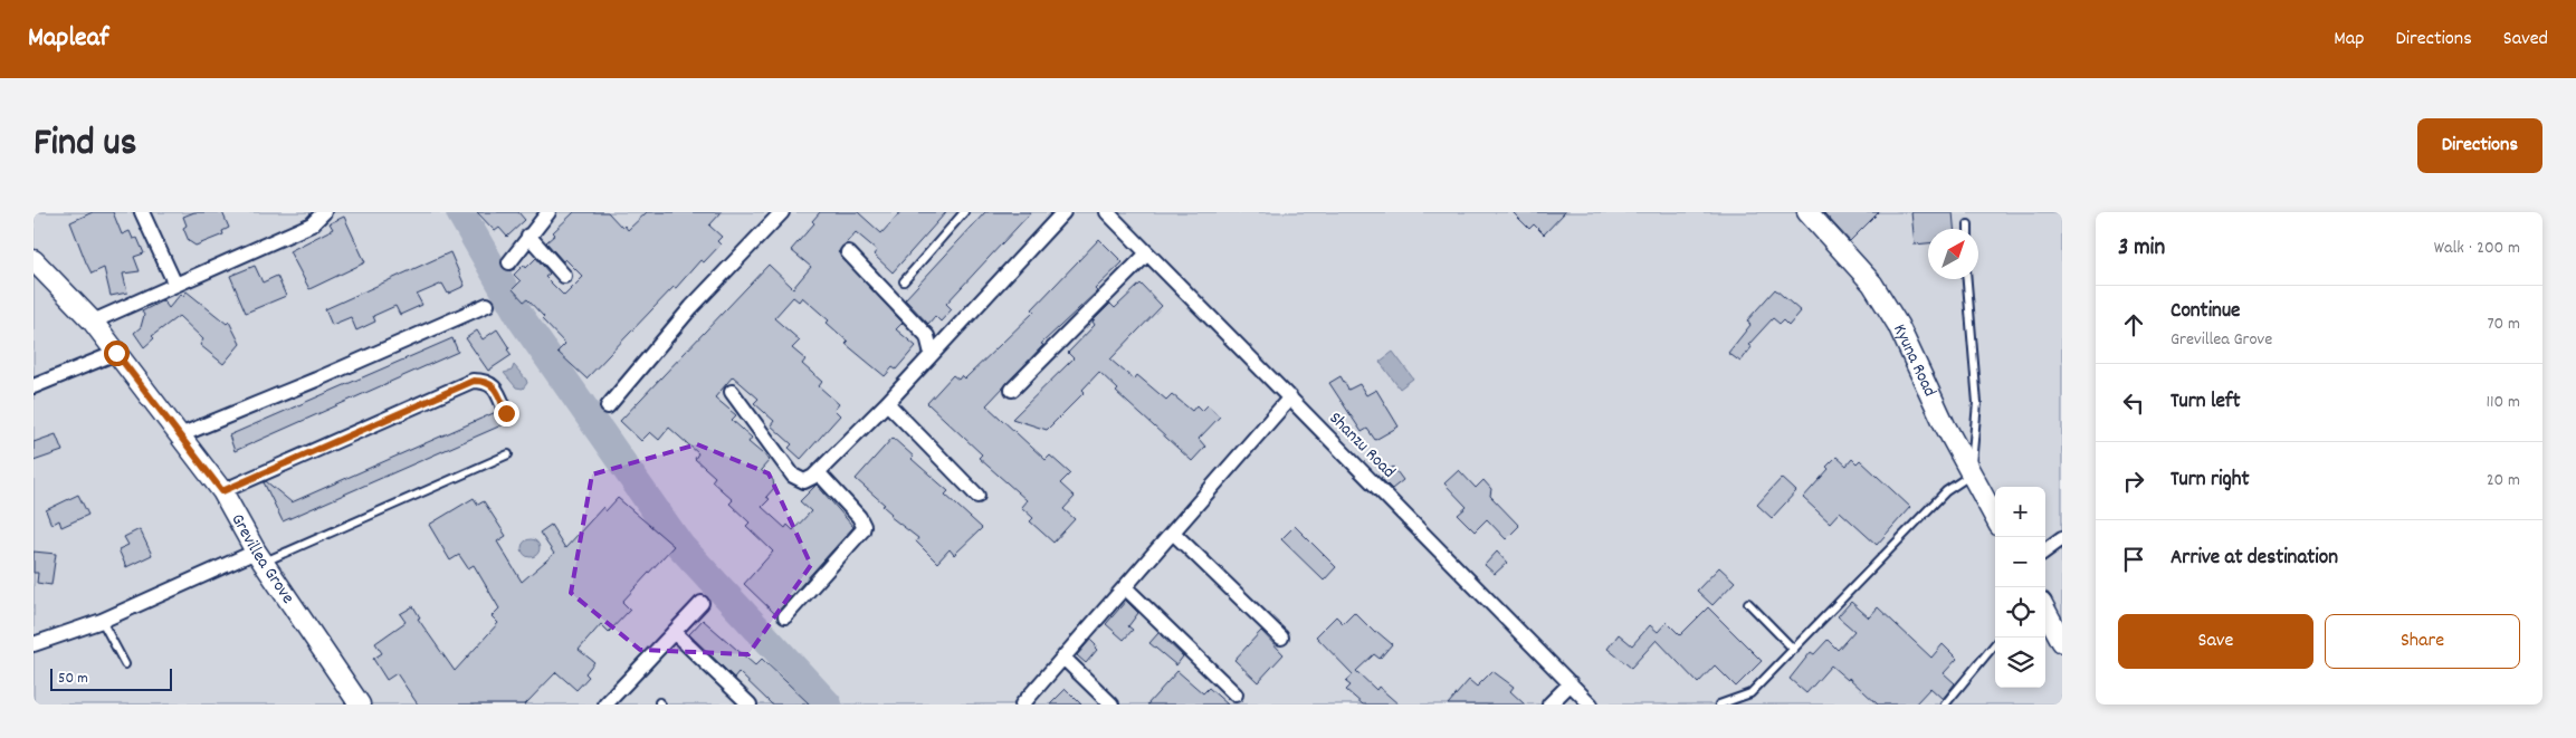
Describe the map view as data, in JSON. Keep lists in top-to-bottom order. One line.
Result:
{"streets":{"street":["Kyuna Road","Shanzu Road","Grevillea Grove"]},"scale_bar":"50 m","north":"top right","page":{"header":"Mapleaf","nav":["Map","Directions","Saved"],"title":"Find us","buttons":["Directions",["Save","Share"]],"heading":["3 min","Walk · 200 m"],"list":[["Continue","Grevillea Grove","70 m"],["Turn left","110 m"],["Turn right","20 m"],"Arrive at destination"],"map_buttons":["+","−"],"scale":"50 m"}}
